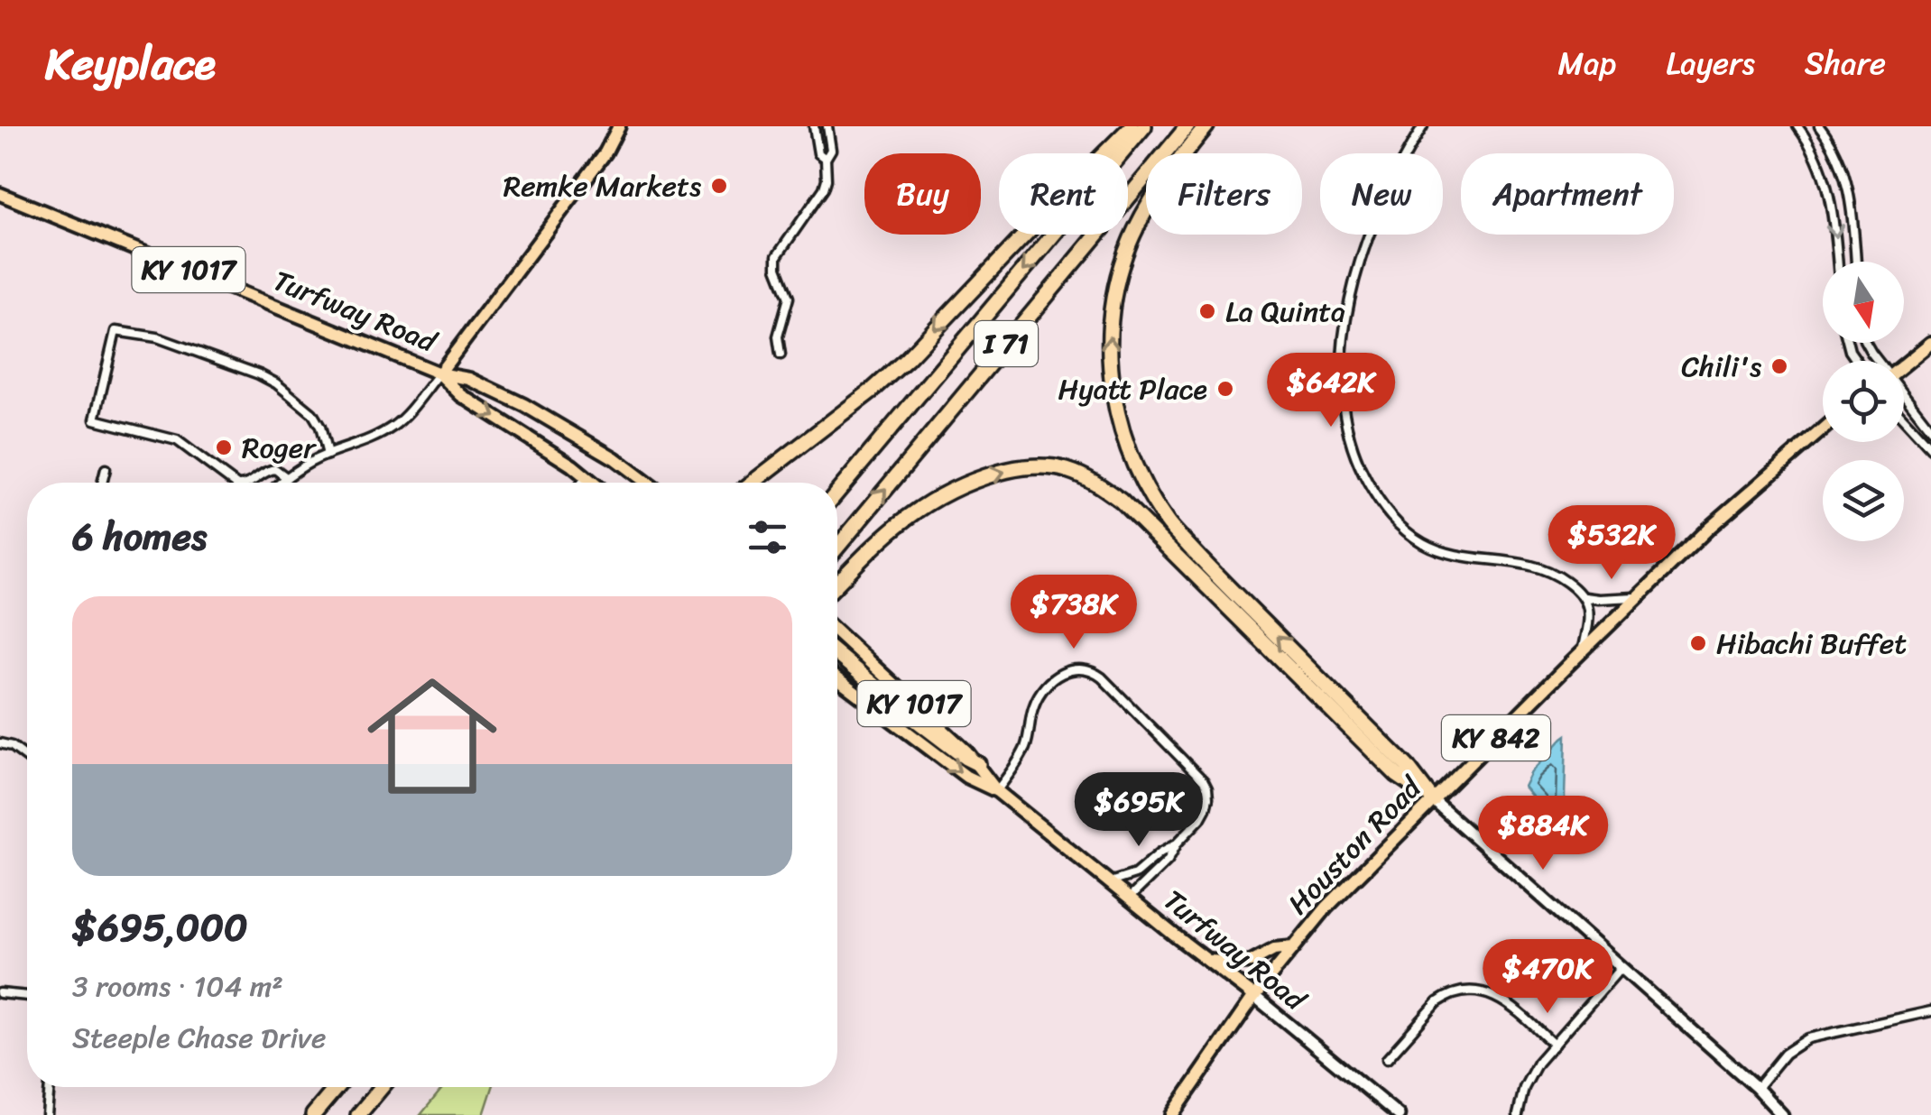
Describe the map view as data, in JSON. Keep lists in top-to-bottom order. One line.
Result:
{"streets":{"highway":["I 71"],"main road":["KY 1017","Turfway Road","KY 842","Houston Road"]},"crossings":[["Turfway Road","Houston Road"]],"places":["Remke Markets","La Quinta","Chili's","Hyatt Place","Roger","Hibachi Buffet"],"north":"bottom","page":{"header":"Keyplace","nav":["Map","Layers","Share"],"chip":["Buy","Rent","Filters","New","Apartment"],"price":["$642K","$532K","$738K","$695K","$884K","$470K"],"heading":"6 homes","list":[{"name":"$695,000","note":"3 rooms · 104 m² · Steeple Chase Drive"}]}}
